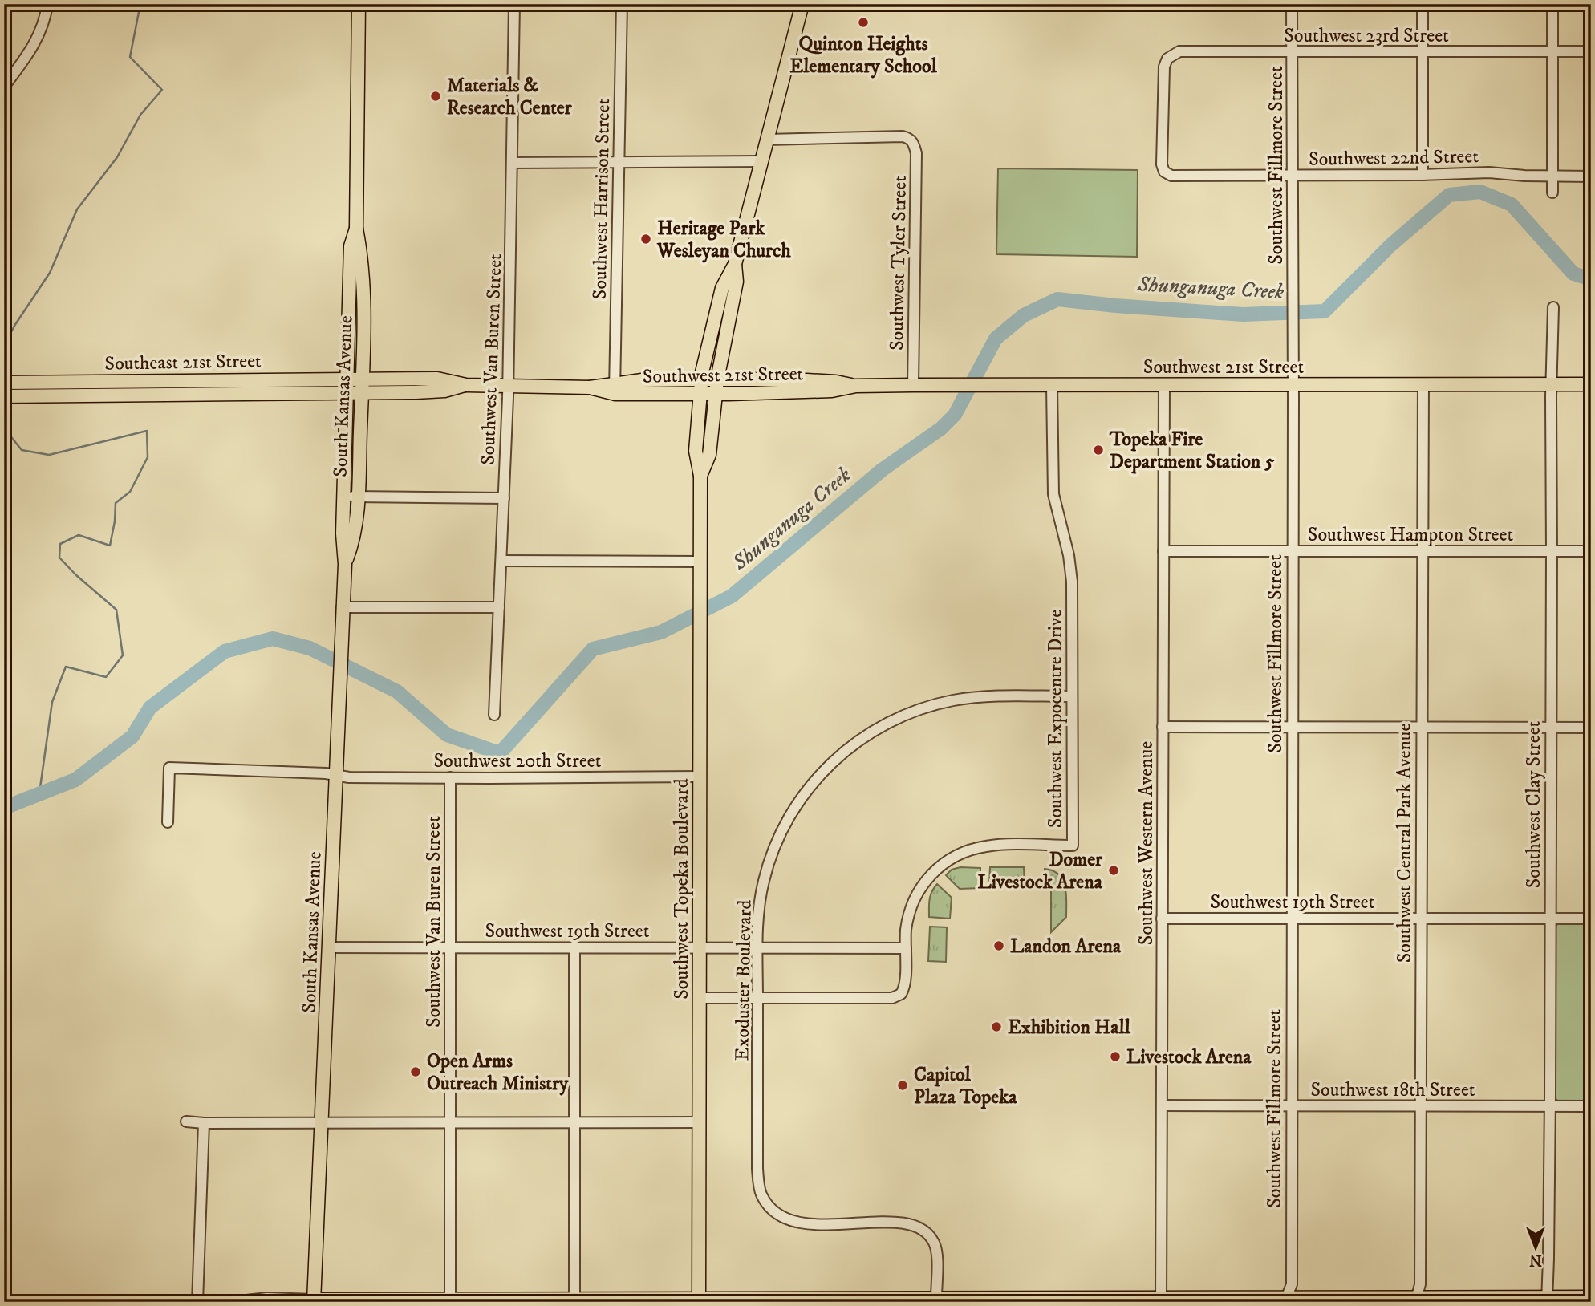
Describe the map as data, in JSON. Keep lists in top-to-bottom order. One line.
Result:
{"streets":{"main road":["Southeast 21st Street","Southwest 21st Street","South Kansas Avenue","Southwest Topeka Boulevard"],"street":["Southwest 23rd Street","Southwest 22nd Street","Southwest Fillmore Street","Southwest Harrison Street","Southwest Tyler Street","Southwest Van Buren Street","Southwest Hampton Street","Southwest Expocentre Drive","Southwest 20th Street","Southwest Clay Street","Southwest Western Avenue","Southwest Central Park Avenue","Southwest 19th Street","Exoduster Boulevard","Southwest 18th Street"]},"crossings":[["Southwest 23rd Street","Southwest 22nd Street"],["Southwest 23rd Street","Southwest Fillmore Street"],["Southwest 22nd Street","Southwest Fillmore Street"],["Southwest Fillmore Street","Southwest 21st Street"],["Southwest Fillmore Street","Southwest Hampton Street"],["Southwest Fillmore Street","Southwest 19th Street"],["Southwest Fillmore Street","Southwest 18th Street"],["Southwest Harrison Street","Southwest 21st Street"],["Southwest Tyler Street","Southwest 21st Street"],["Southwest Tyler Street","Southwest Topeka Boulevard"],["Southwest Van Buren Street","Southwest 21st Street"],["Southwest Van Buren Street","Southwest 20th Street"],["Southwest Van Buren Street","Southwest 19th Street"],["Southeast 21st Street","Southwest 21st Street"],["Southeast 21st Street","South Kansas Avenue"],["Southwest 21st Street","South Kansas Avenue"],["Southwest 21st Street","Southwest Expocentre Drive"],["Southwest 21st Street","Southwest Clay Street"],["Southwest 21st Street","Southwest Western Avenue"],["Southwest 21st Street","Southwest Central Park Avenue"],["Southwest 21st Street","Southwest Topeka Boulevard"],["South Kansas Avenue","Southwest 20th Street"],["South Kansas Avenue","Southwest 19th Street"],["Southwest Hampton Street","Southwest Clay Street"],["Southwest Hampton Street","Southwest Western Avenue"],["Southwest Hampton Street","Southwest Central Park Avenue"],["Southwest Expocentre Drive","Southwest Topeka Boulevard"],["Southwest Expocentre Drive","Southwest 19th Street"],["Southwest Expocentre Drive","Exoduster Boulevard"],["Southwest 20th Street","Southwest Topeka Boulevard"],["Southwest Clay Street","Southwest 19th Street"],["Southwest Clay Street","Southwest 18th Street"],["Southwest Western Avenue","Southwest 19th Street"],["Southwest Western Avenue","Southwest 18th Street"],["Southwest Central Park Avenue","Southwest 19th Street"],["Southwest Central Park Avenue","Southwest 18th Street"],["Southwest Topeka Boulevard","Southwest 19th Street"],["Southwest 19th Street","Exoduster Boulevard"]],"water":["Shunganuga Creek"],"places":["Quinton Heights Elementary School","Materials & Research Center","Heritage Park Wesleyan Church","Topeka Fire Department Station 5","Domer Livestock Arena","Landon Arena","Exhibition Hall","Livestock Arena","Open Arms Outreach Ministry","Capitol Plaza Topeka"],"north":"bottom"}
